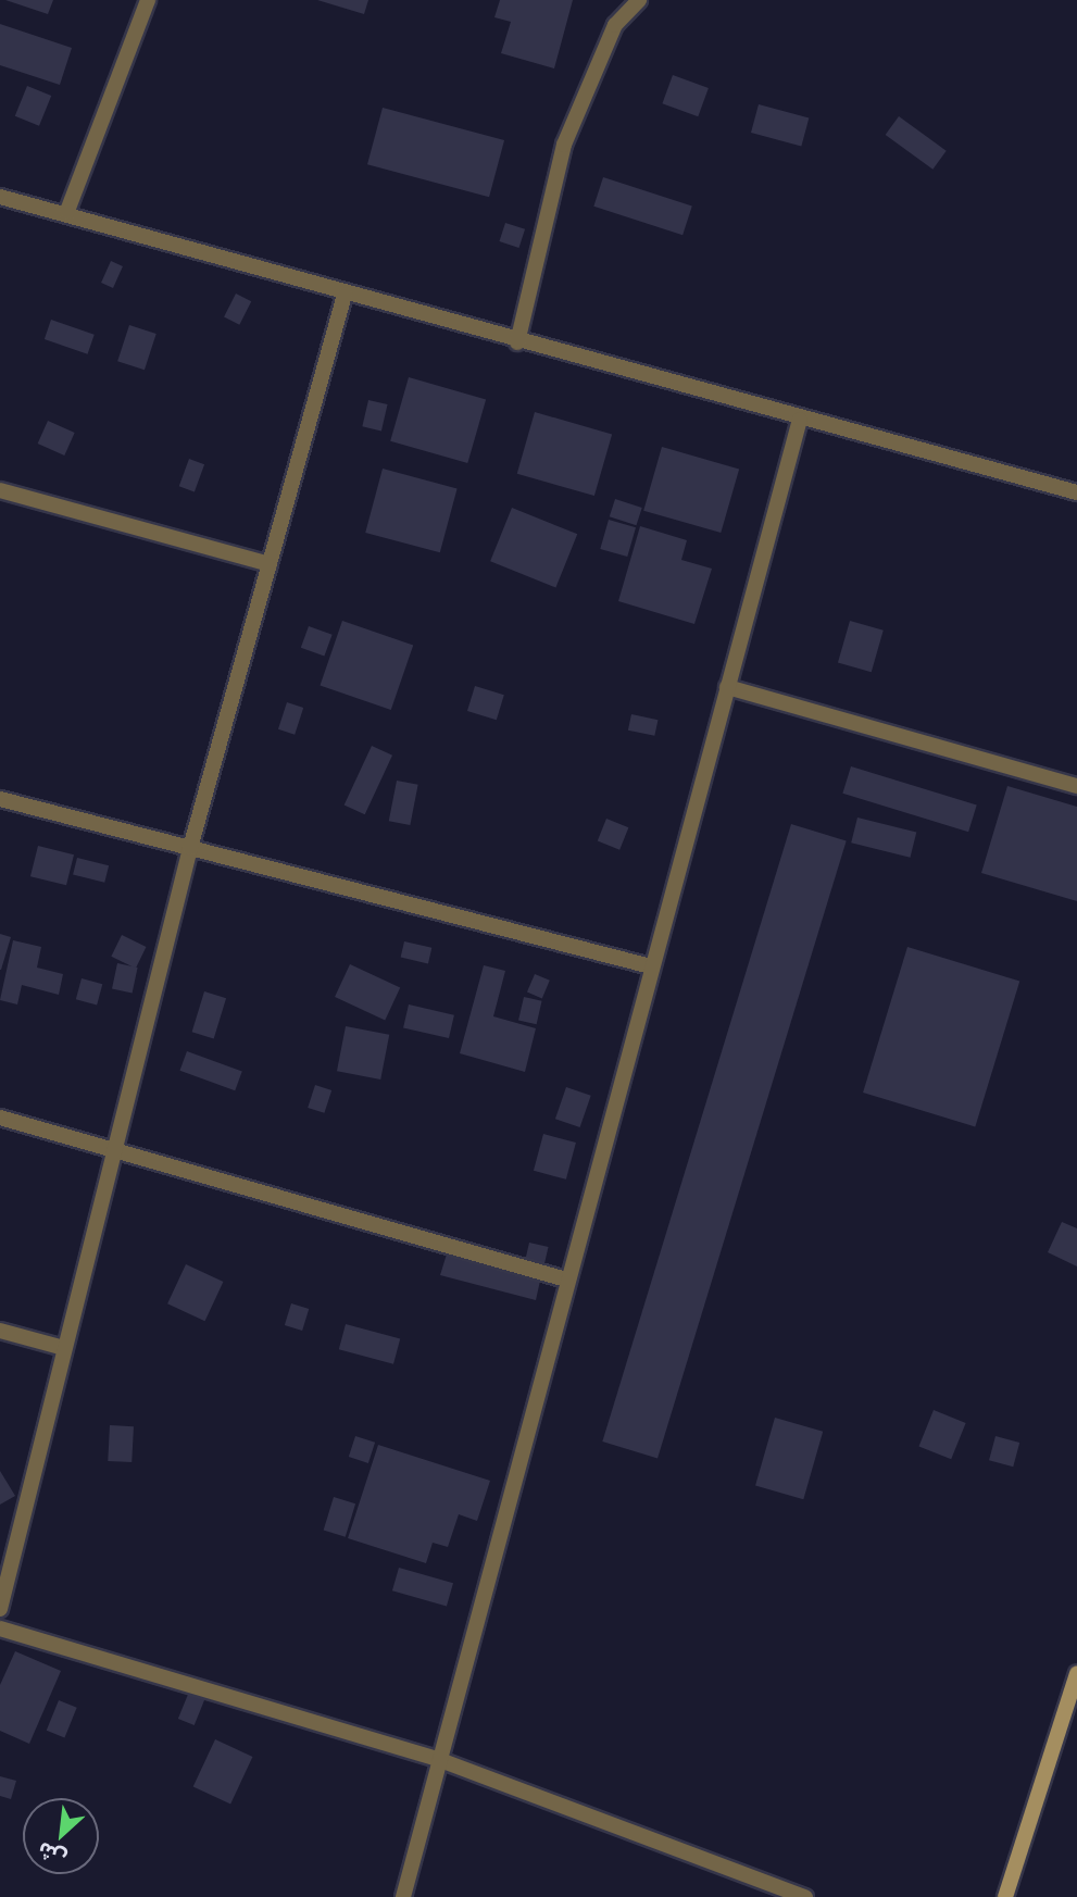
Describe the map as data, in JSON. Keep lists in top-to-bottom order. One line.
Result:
{"north":"bottom left"}
